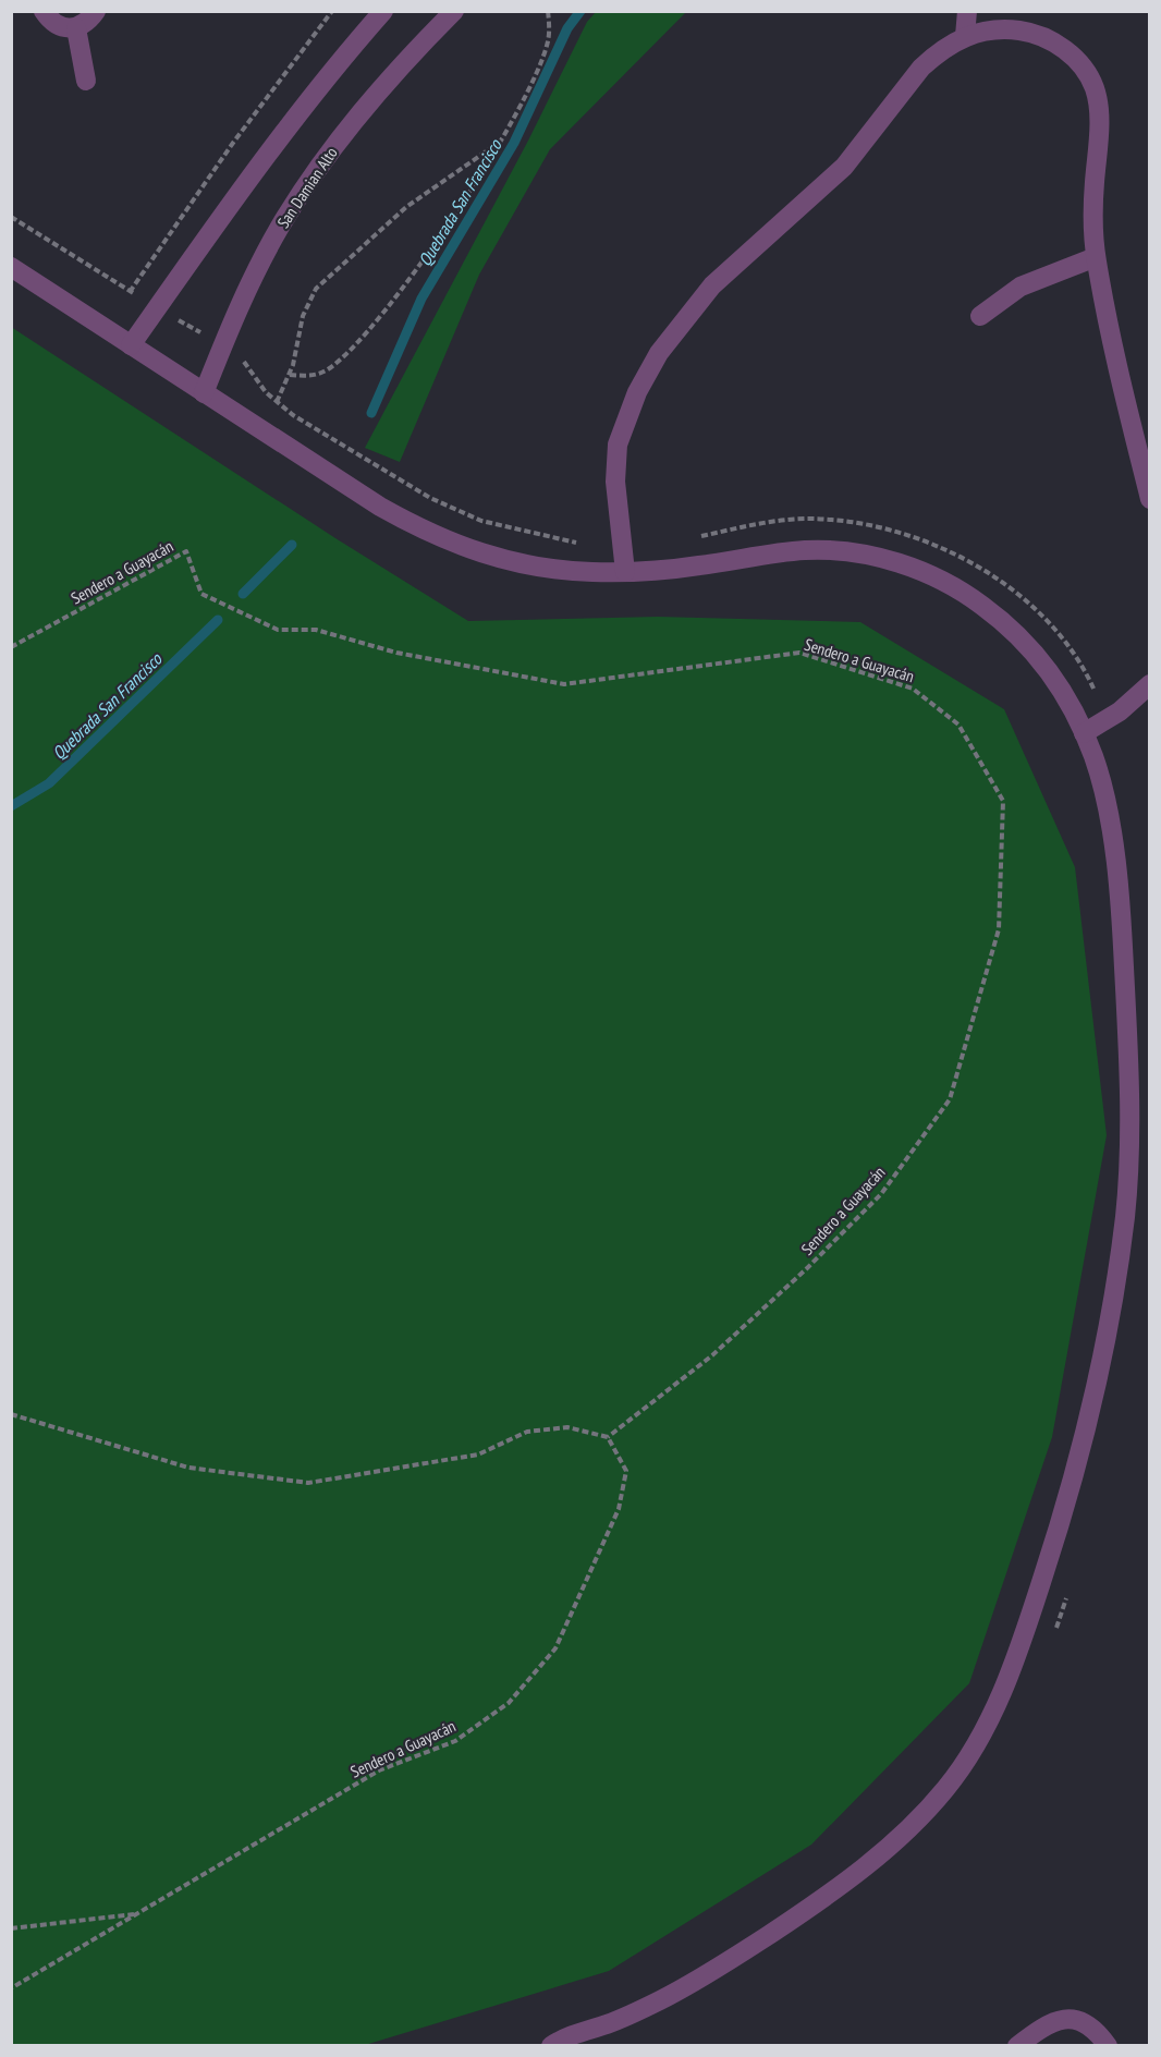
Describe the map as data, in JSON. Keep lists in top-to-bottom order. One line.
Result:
{"streets":{"street":["San Damian Alto"],"path":["Sendero a Guayacán"]},"water":["Quebrada San Francisco"]}
